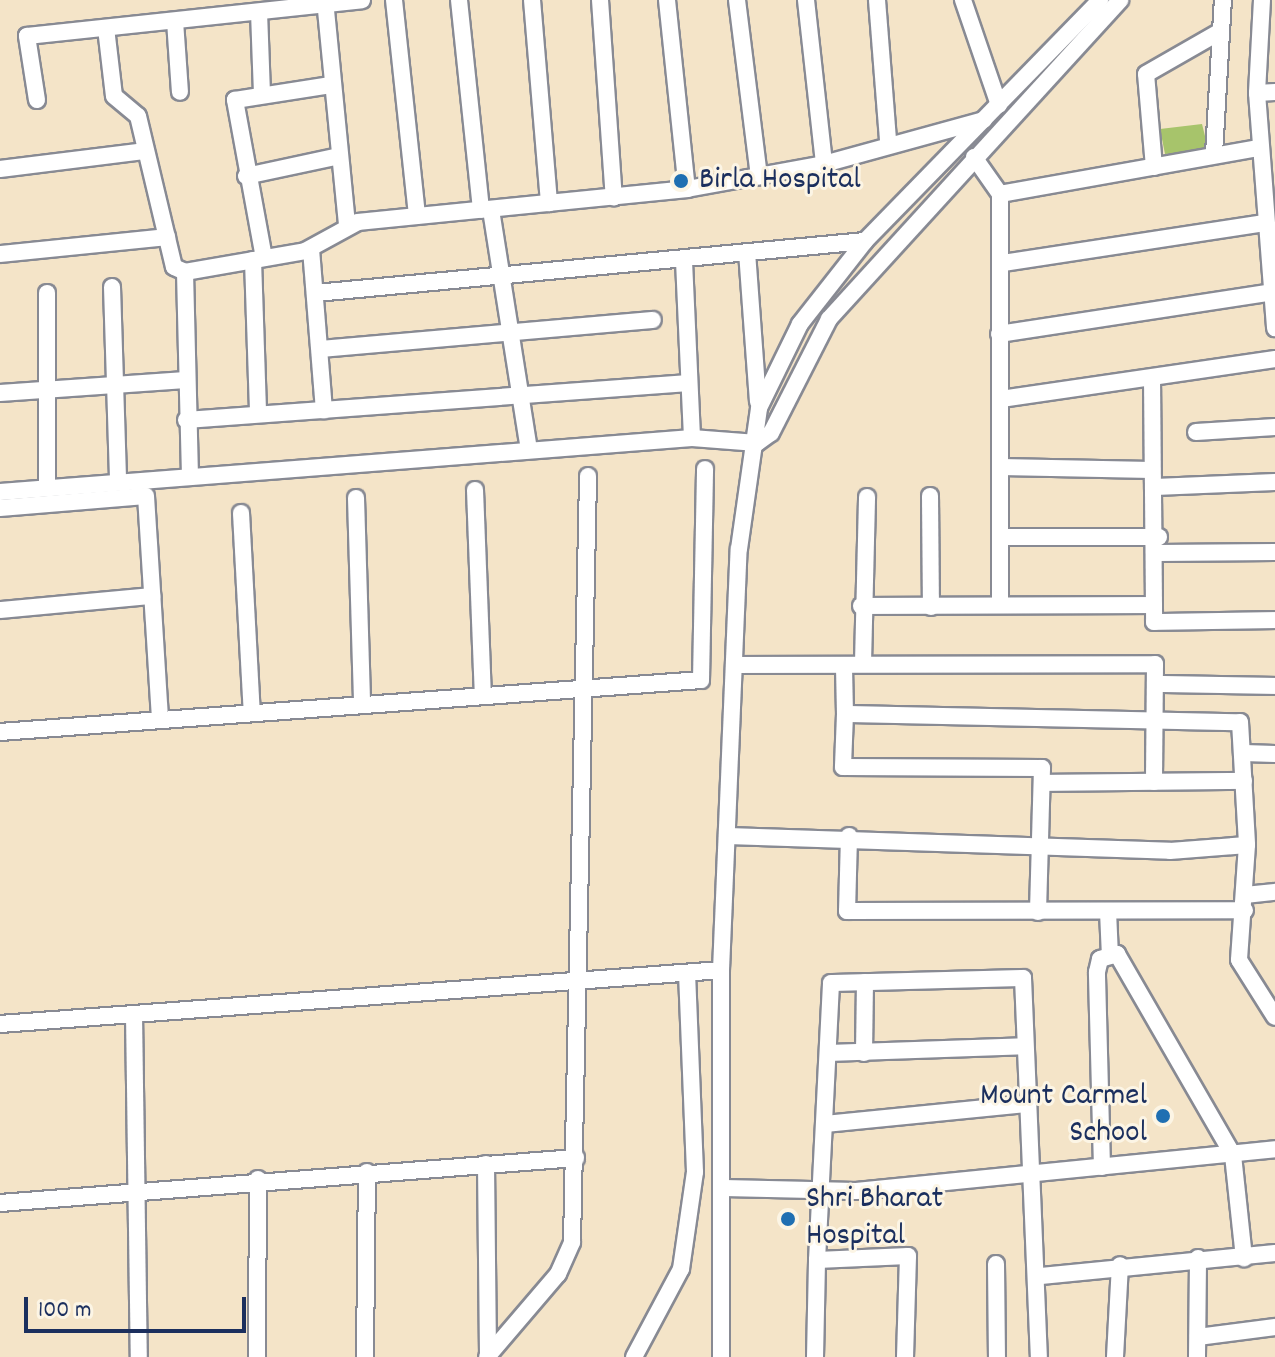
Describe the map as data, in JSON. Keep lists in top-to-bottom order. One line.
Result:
{"places":["Birla Hospital","Mount Carmel School","Shri Bharat Hospital"],"scale_bar":"100 m"}
